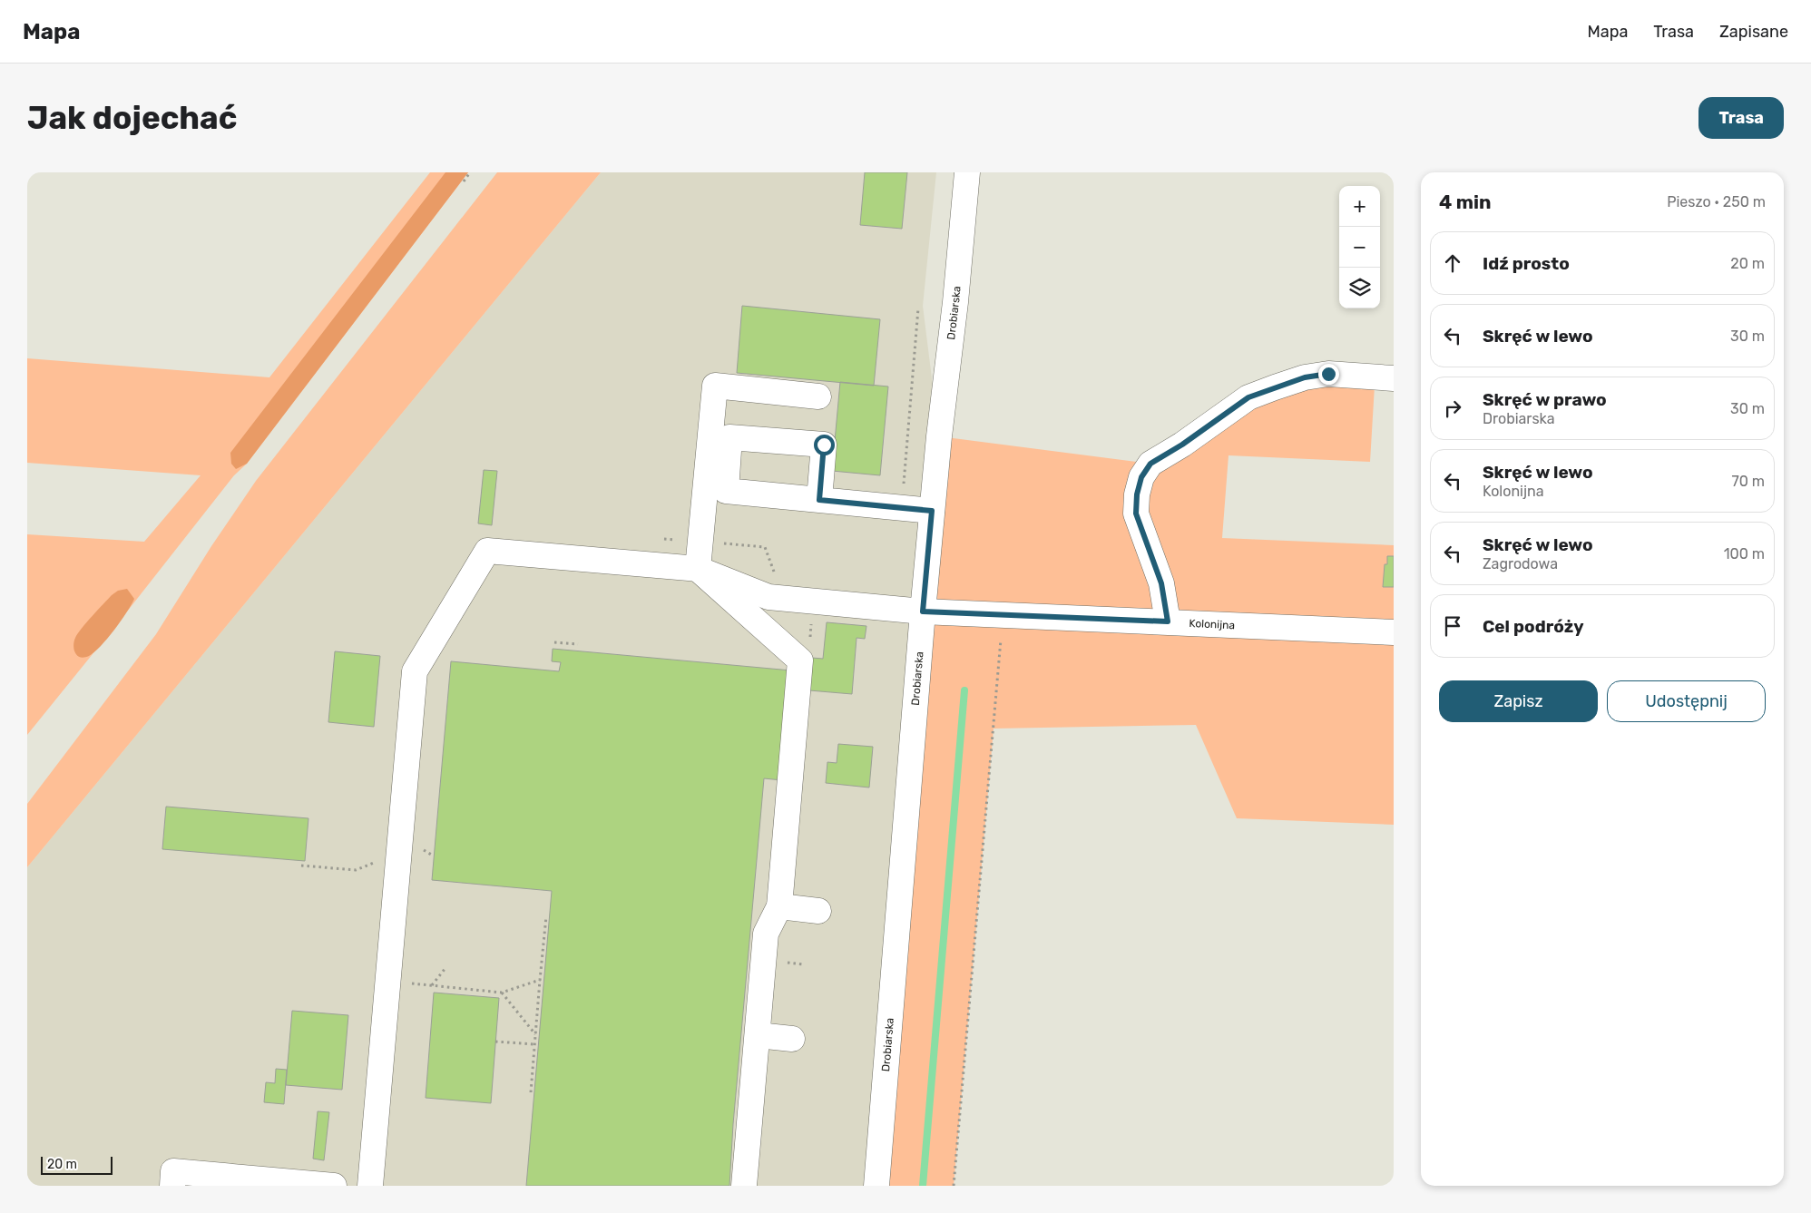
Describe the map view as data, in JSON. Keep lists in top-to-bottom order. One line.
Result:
{"streets":{"street":["Drobiarska","Kolonijna"]},"crossings":[["Drobiarska","Kolonijna"]],"scale_bar":"20 m","page":{"header":"Mapa","nav":["Mapa","Trasa","Zapisane"],"buttons":["Trasa",["Zapisz","Udostępnij"]],"title":"Jak dojechać","heading":["4 min","Pieszo · 250 m"],"map_buttons":["+","−"],"list":[["Idź prosto","20 m"],["Skręć w lewo","30 m"],["Skręć w prawo","Drobiarska","30 m"],["Skręć w lewo","Kolonijna","70 m"],["Skręć w lewo","Zagrodowa","100 m"],"Cel podróży"],"scale":"20 m"}}
